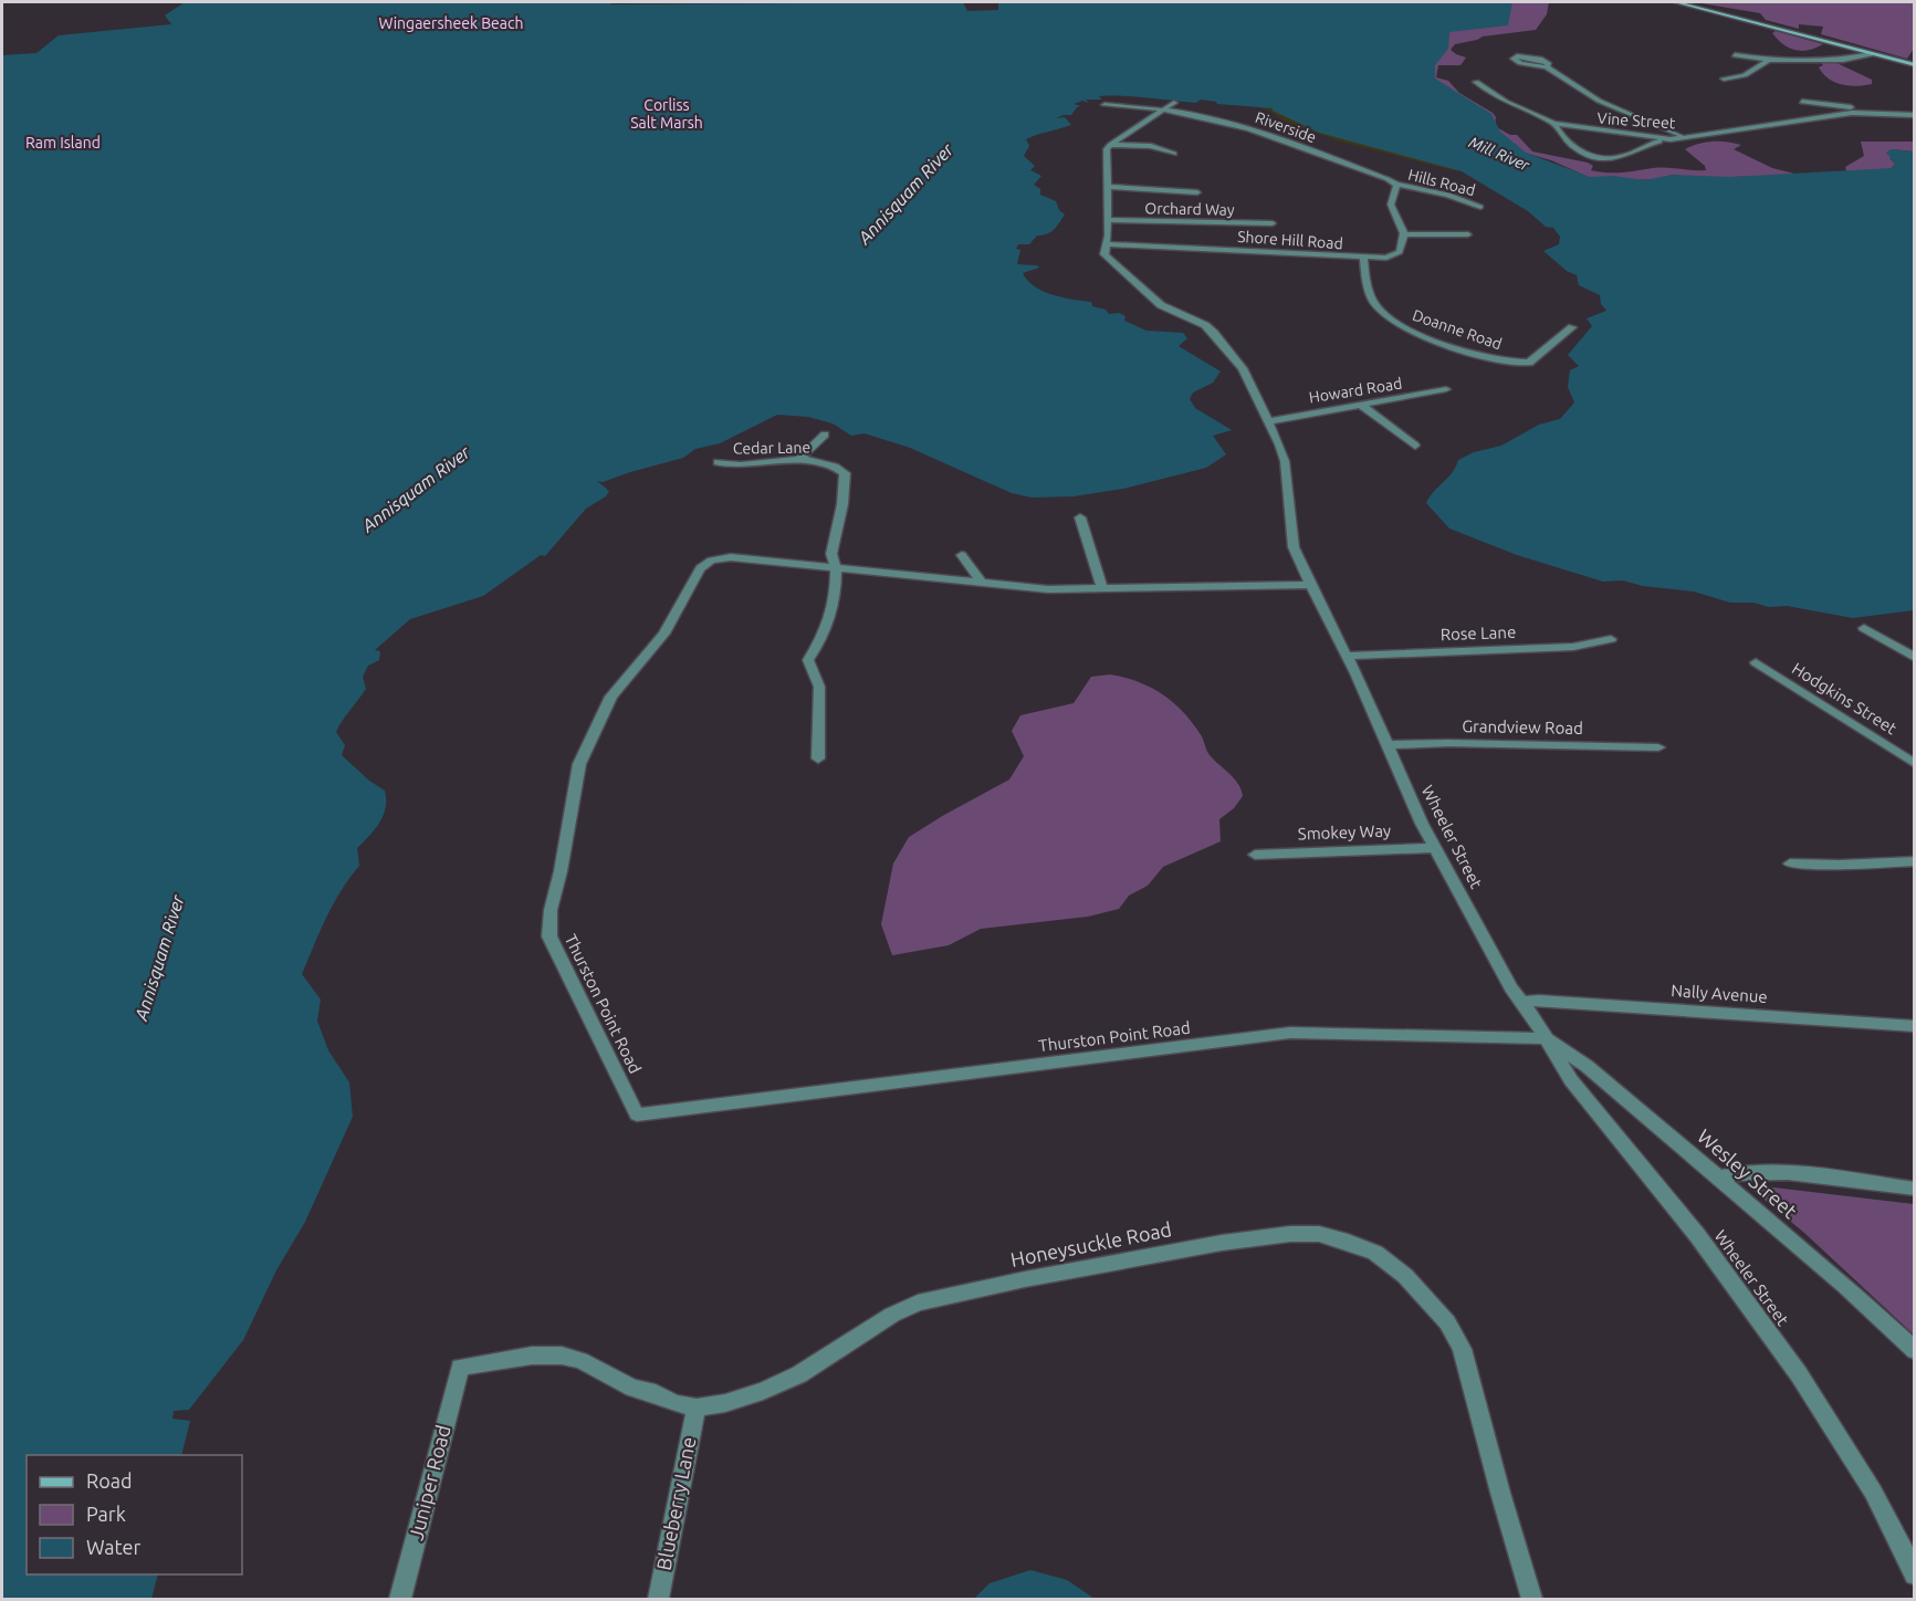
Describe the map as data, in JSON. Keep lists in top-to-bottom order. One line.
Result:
{"streets":{"street":["Vine Street","Riverside","Hills Road","Orchard Way","Shore Hill Road","Doanne Road","Howard Road","Cedar Lane","Rose Lane","Hodgkins Street","Grandview Road","Smokey Way","Wheeler Street","Nally Avenue","Thurston Point Road","Wesley Street","Honeysuckle Road","Juniper Road","Blueberry Lane"]},"crossings":[["Riverside","Hills Road"],["Shore Hill Road","Doanne Road"],["Shore Hill Road","Wheeler Street"],["Howard Road","Wheeler Street"],["Cedar Lane","Thurston Point Road"],["Rose Lane","Wheeler Street"],["Grandview Road","Wheeler Street"],["Smokey Way","Wheeler Street"],["Wheeler Street","Nally Avenue"],["Wheeler Street","Thurston Point Road"],["Wheeler Street","Wesley Street"],["Thurston Point Road","Wesley Street"],["Honeysuckle Road","Juniper Road"],["Honeysuckle Road","Blueberry Lane"]],"water":["Mill River","Annisquam River"],"parks":["Wingaersheek Beach","Corliss Salt Marsh","Ram Island"],"legend":["Road","Park","Water"]}
